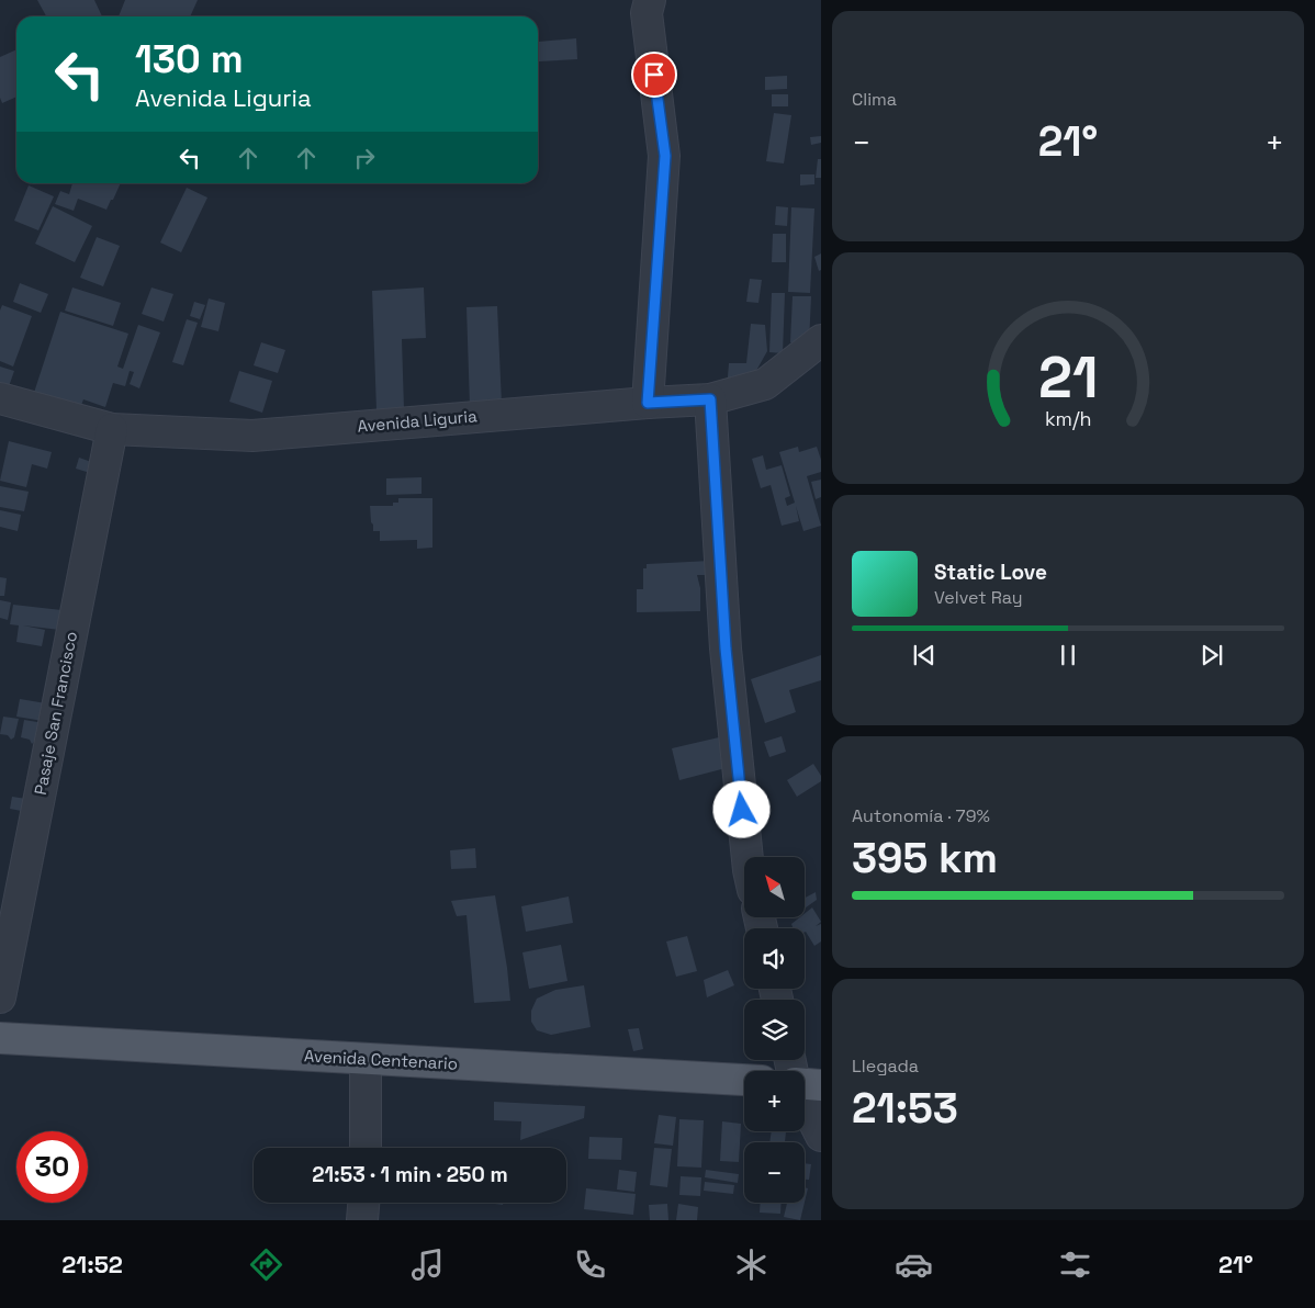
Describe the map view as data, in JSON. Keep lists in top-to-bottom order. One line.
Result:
{"streets":{"main road":["Avenida Centenario"],"street":["Avenida Liguria","Pasaje San Francisco"]},"crossings":[["Avenida Liguria","Pasaje San Francisco"]],"north":"top left","page":{"tile":["Clima",["Autonomía · 79%","395 km"],["Llegada","21:53"]],"turn":["130 m","Avenida Liguria"],"heat":["−","21°","+"],"song":["Static Love","Velvet Ray"],"map_buttons":["+","−"],"limit":"30","trip":"21:53 · 1 min · 250 m","tabs":["21:52","21°"],"gauge":["21","km/h"]}}
